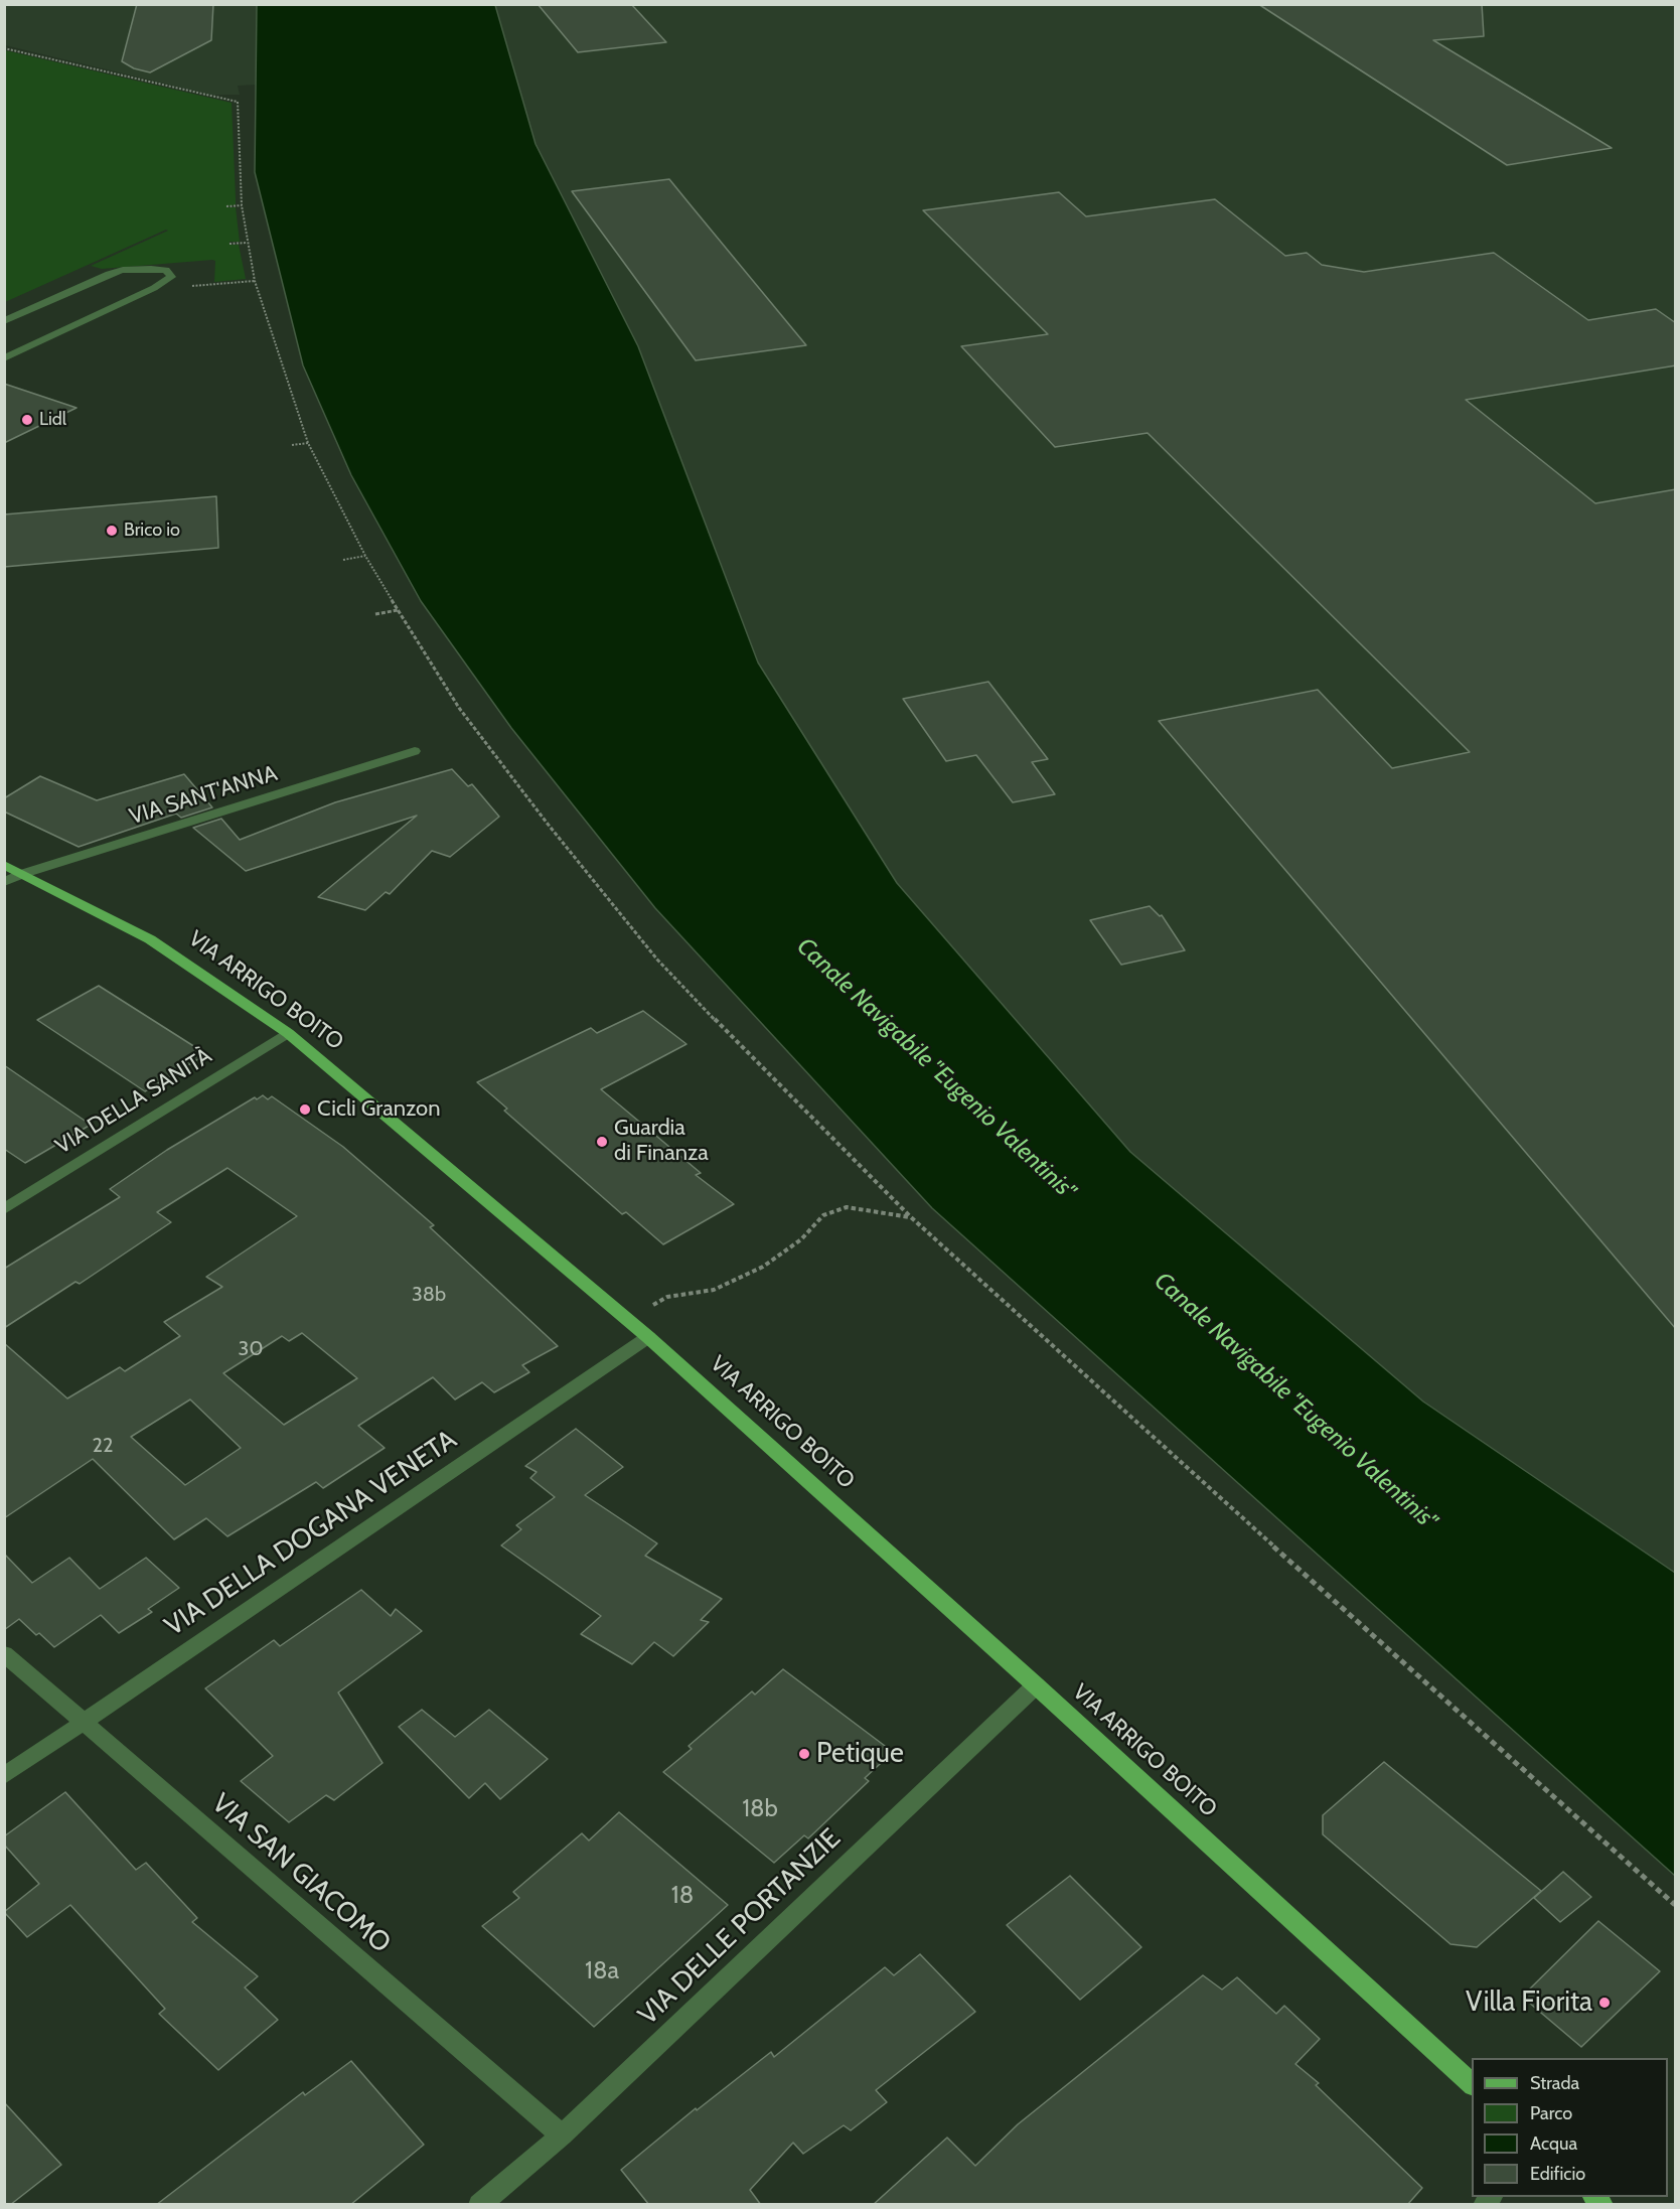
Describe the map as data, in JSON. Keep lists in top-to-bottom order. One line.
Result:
{"streets":{"main road":["VIA ARRIGO BOITO"],"street":["VIA SANT'ANNA","VIA DELLA SANITÀ","VIA DELLA DOGANA VENETA","VIA SAN GIACOMO","VIA DELLE PORTANZIE"]},"crossings":[["VIA SANT'ANNA","VIA ARRIGO BOITO"],["VIA ARRIGO BOITO","VIA DELLA SANITÀ"],["VIA ARRIGO BOITO","VIA DELLA DOGANA VENETA"],["VIA ARRIGO BOITO","VIA DELLE PORTANZIE"],["VIA DELLA DOGANA VENETA","VIA SAN GIACOMO"],["VIA SAN GIACOMO","VIA DELLE PORTANZIE"]],"water":["Canale Navigabile \"Eugenio Valentinis\""],"places":["Lidl","Brico io","Cicli Granzon","Guardia di Finanza","Petique","Villa Fiorita"],"house_numbers":["38b","30","22","18b","18","18a"],"legend":["Strada","Parco","Acqua","Edificio"]}
